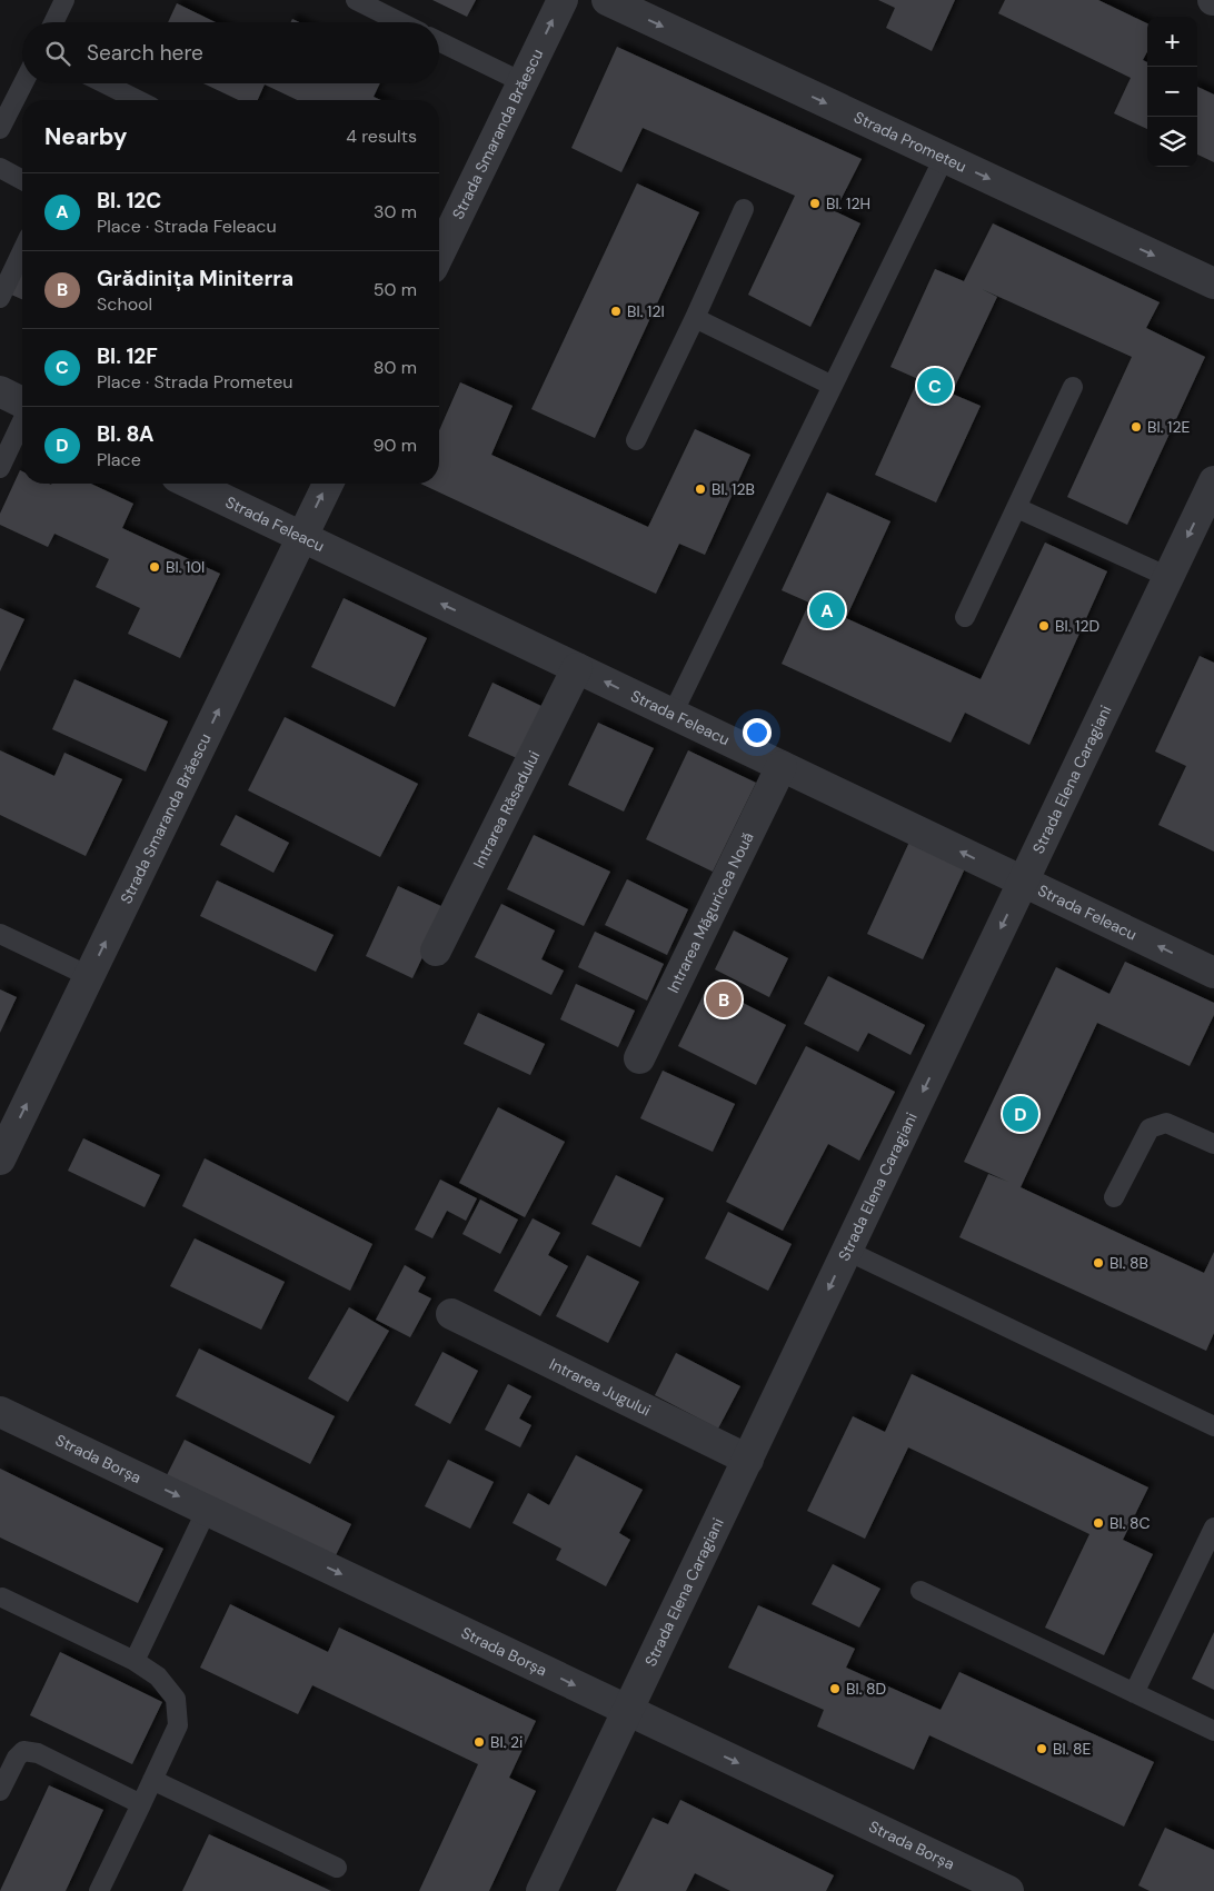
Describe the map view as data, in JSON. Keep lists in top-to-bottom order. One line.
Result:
{"streets":{"street":["Strada Smaranda Brăescu","Strada Prometeu","Strada Feleacu","Strada Elena Caragiani","Intrarea Răsadului","Intrarea Măguricea Nouă","Intrarea Jugului","Strada Borșa"]},"crossings":[["Strada Smaranda Brăescu","Strada Feleacu"],["Strada Feleacu","Strada Elena Caragiani"],["Strada Feleacu","Intrarea Răsadului"],["Strada Feleacu","Intrarea Măguricea Nouă"],["Strada Elena Caragiani","Intrarea Jugului"],["Strada Elena Caragiani","Strada Borșa"]],"one_way":["Strada Smaranda Brăescu","Strada Prometeu","Strada Feleacu","Strada Elena Caragiani","Strada Borșa"],"places":["Bl. 12H","Bl. 12I","Bl. 12E","Bl. 12B","Bl. 10I","Bl. 12D","Bl. 8B","Bl. 8C","Bl. 8D","Bl. 2i","Bl. 8E"],"page":{"map_buttons":["+","−"],"search":"Search here","heading":["Nearby","4 results"],"list":[{"mark":"A","name":"Bl. 12C","note":"Place · Strada Feleacu","value":"30 m"},{"mark":"B","name":"Grădinița Miniterra","note":"School","value":"50 m"},{"mark":"C","name":"Bl. 12F","note":"Place · Strada Prometeu","value":"80 m"},{"mark":"D","name":"Bl. 8A","note":"Place","value":"90 m"}],"pins":["C","A","B","D"]}}
